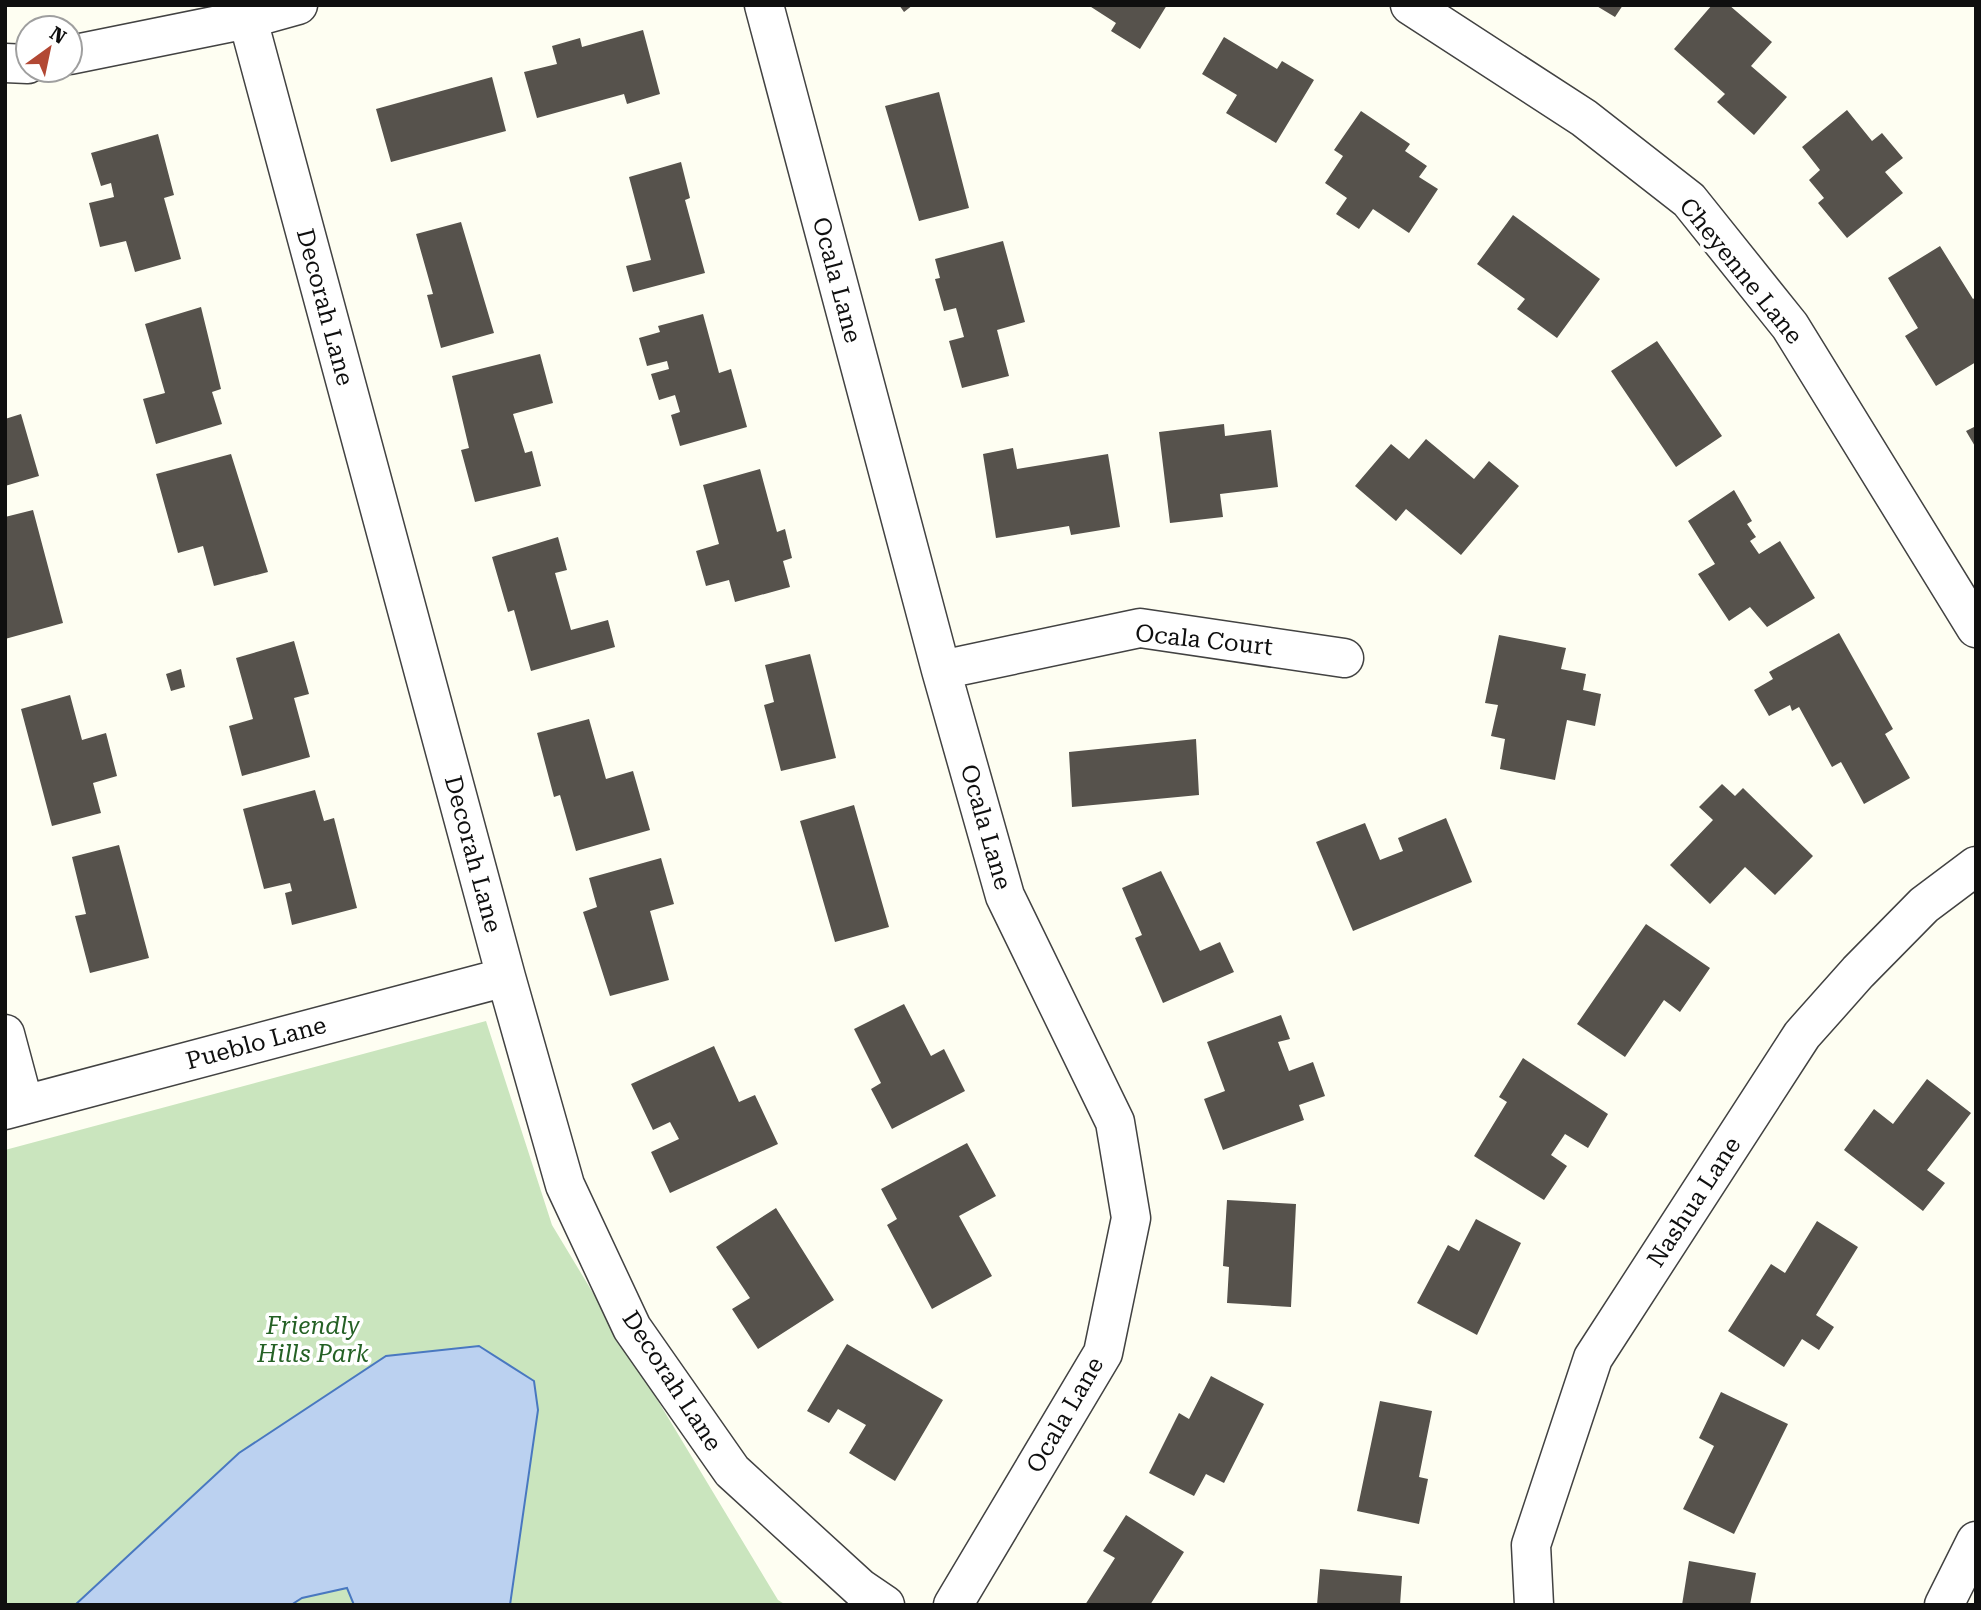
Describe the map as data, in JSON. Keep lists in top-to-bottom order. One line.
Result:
{"streets":{"street":["Cheyenne Lane","Ocala Lane","Decorah Lane","Ocala Court","Pueblo Lane","Nashua Lane"]},"crossings":[["Ocala Lane","Ocala Court"],["Decorah Lane","Pueblo Lane"]],"parks":["Friendly Hills Park"],"north":"top right"}
